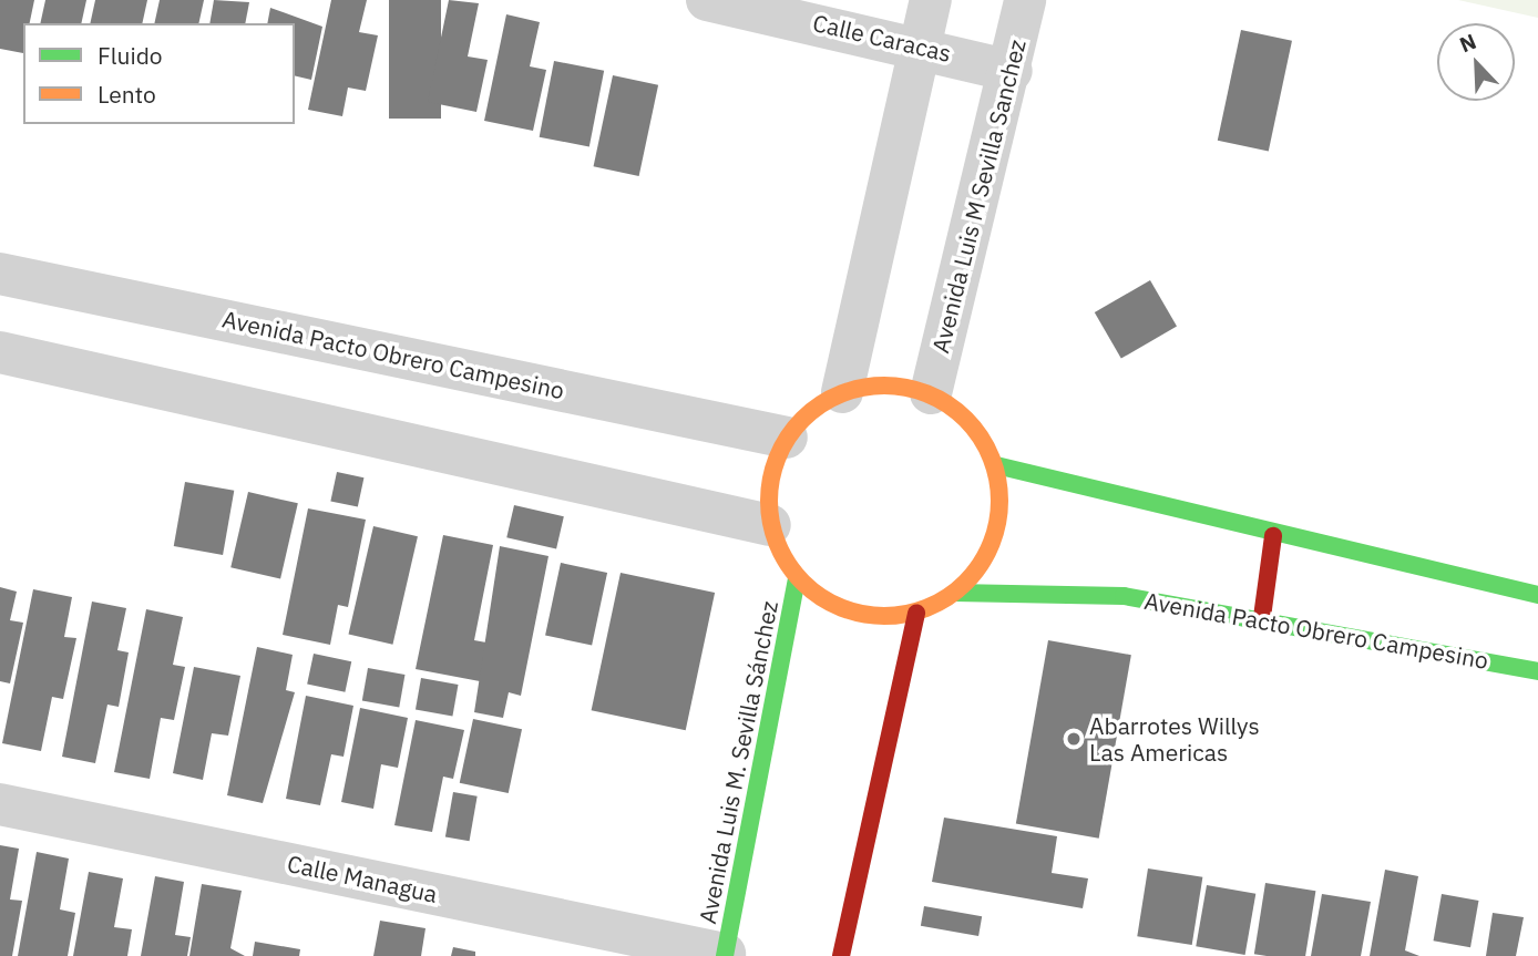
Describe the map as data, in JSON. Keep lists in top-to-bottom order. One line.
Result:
{"streets":{"street":["Calle Caracas","Avenida Luis M Sevilla Sanchez","Avenida Pacto Obrero Campesino","Avenida Luis M. Sevilla Sánchez","Calle Managua"]},"crossings":[["Calle Caracas","Avenida Luis M Sevilla Sanchez"],["Avenida Luis M Sevilla Sanchez","Avenida Pacto Obrero Campesino"],["Avenida Luis M Sevilla Sanchez","Avenida Luis M. Sevilla Sánchez"],["Avenida Pacto Obrero Campesino","Avenida Luis M. Sevilla Sánchez"],["Avenida Luis M. Sevilla Sánchez","Calle Managua"]],"places":["Abarrotes Willys Las Americas"],"legend":["Fluido","Lento"],"north":"top left"}
